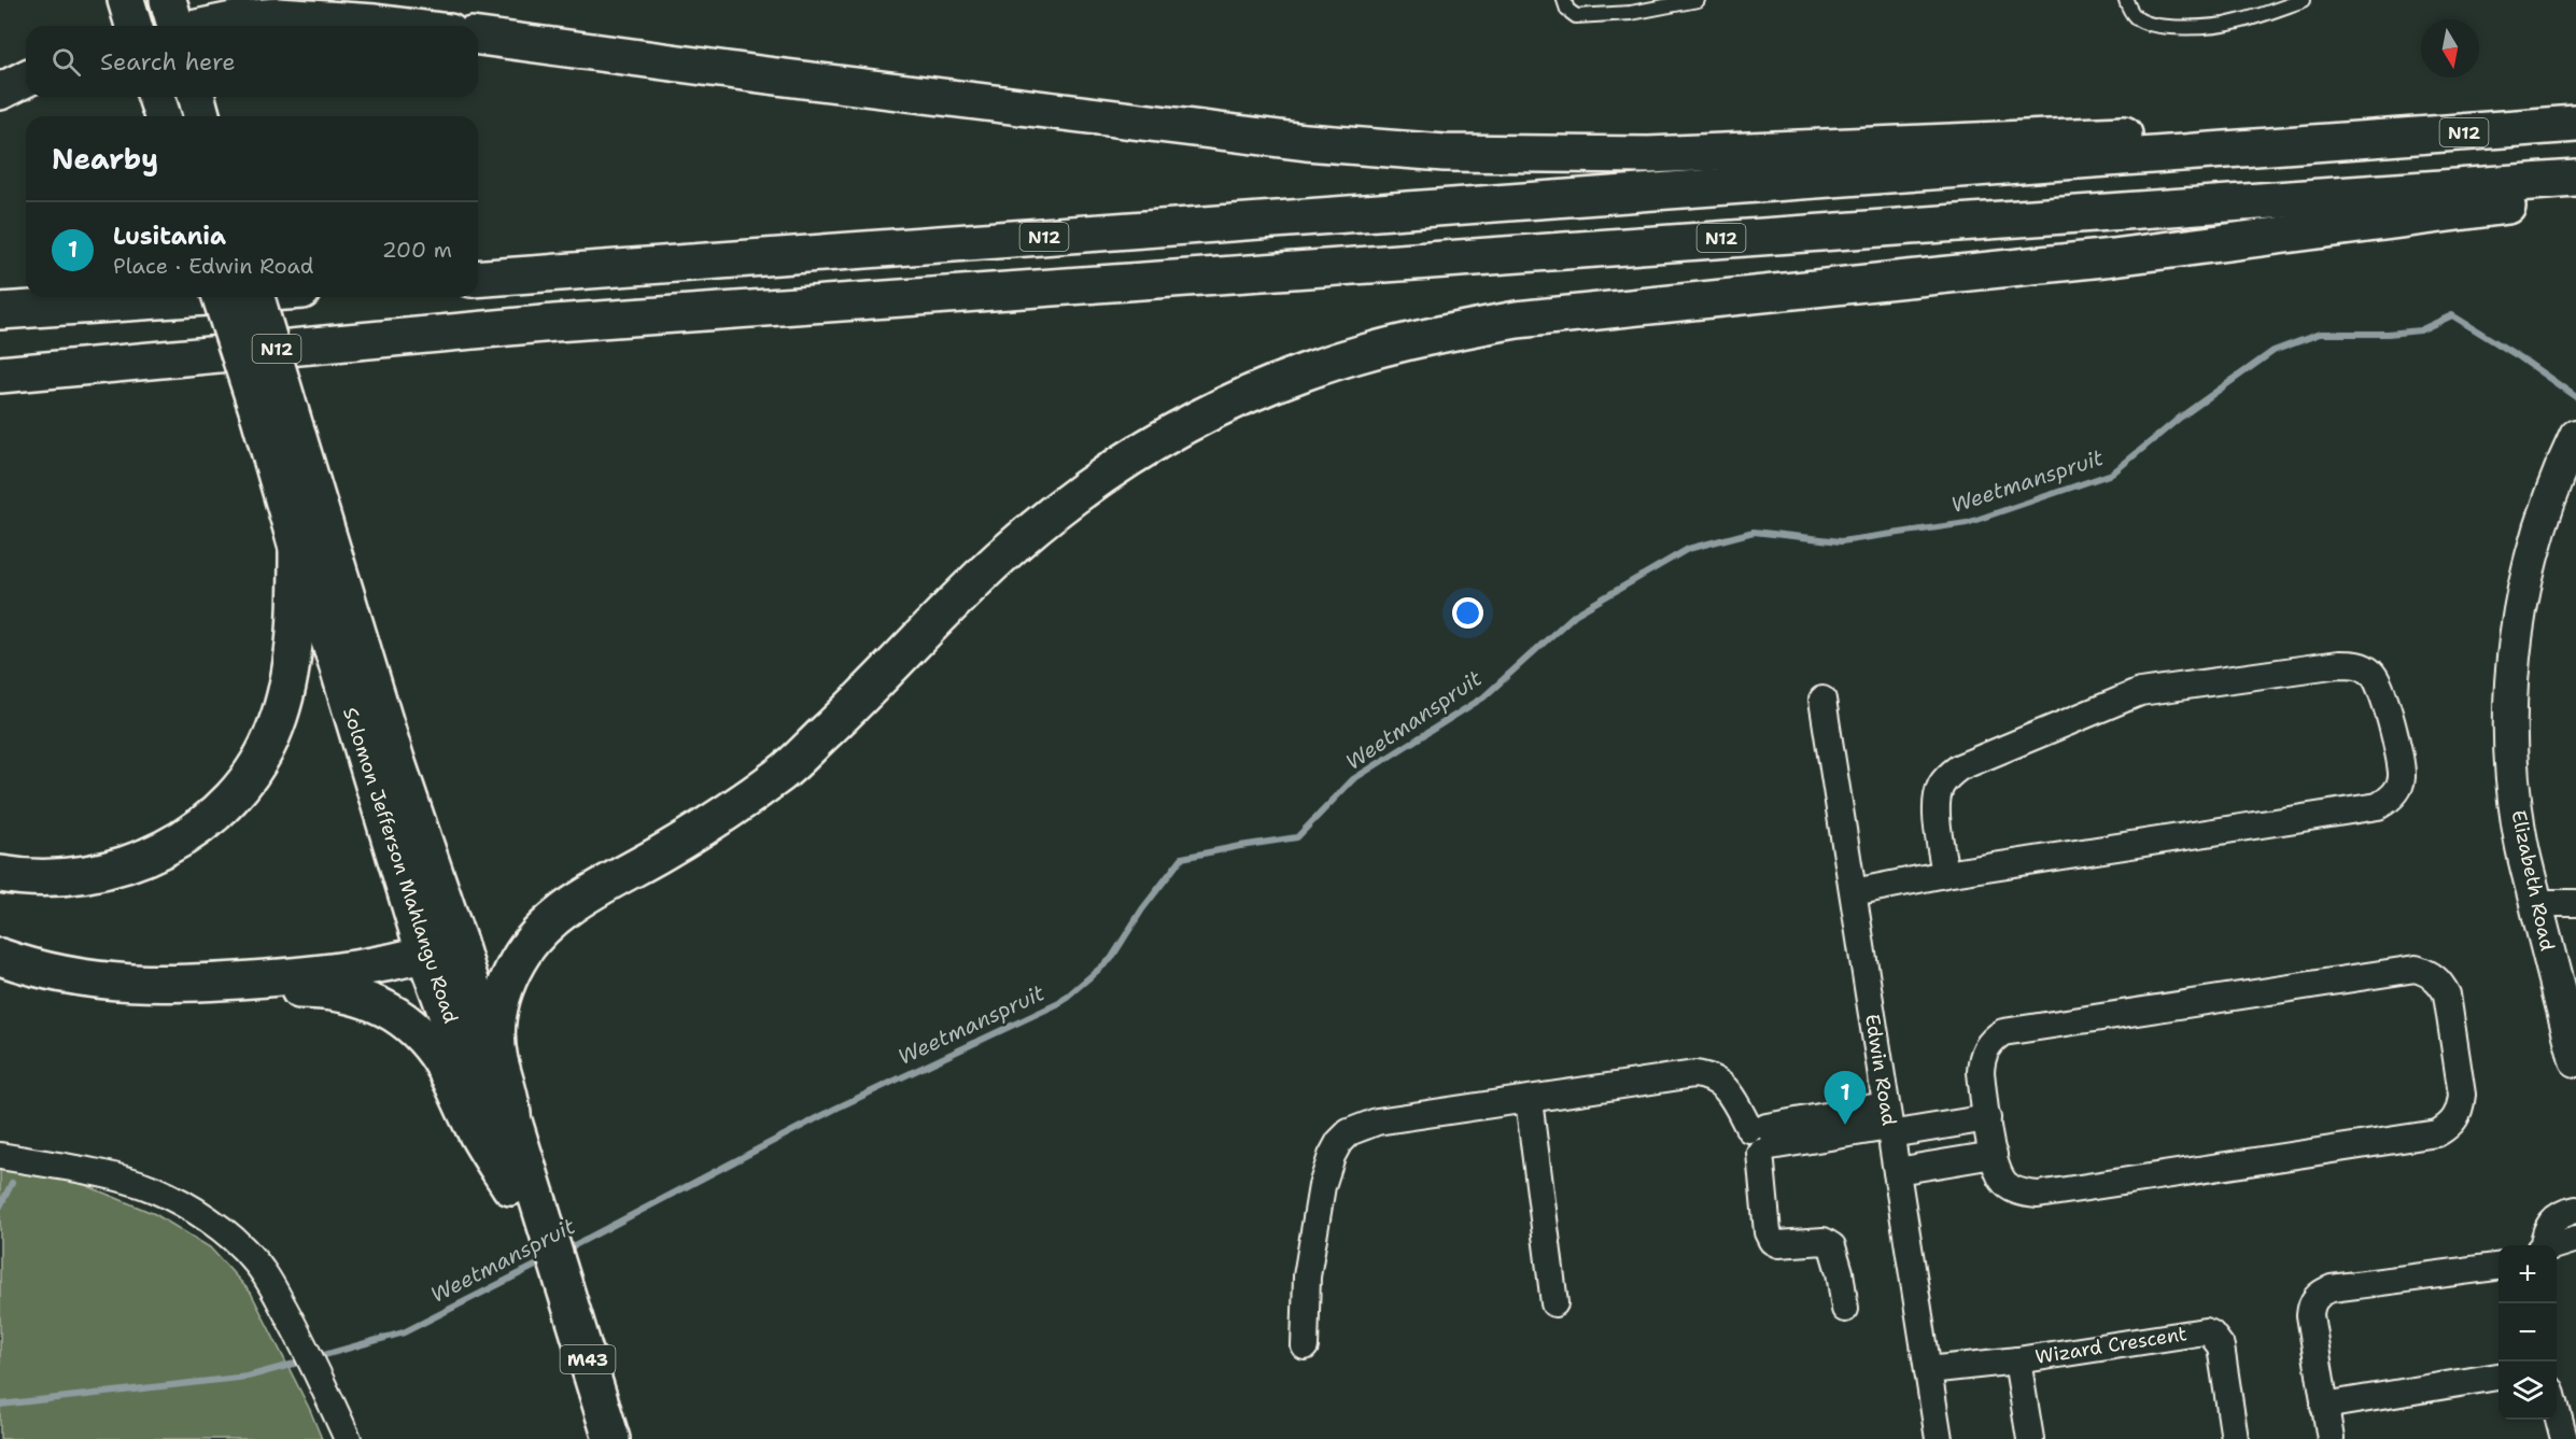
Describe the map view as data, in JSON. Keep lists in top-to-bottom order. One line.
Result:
{"streets":{"main road":["N12","Solomon Jefferson Mahlangu Road","M43"],"street":["Elizabeth Road","Edwin Road","Wizard Crescent"]},"crossings":[["N12","Solomon Jefferson Mahlangu Road"],["Edwin Road","Wizard Crescent"]],"water":["Weetmanspruit"],"north":"bottom","page":{"search":"Search here","heading":"Nearby","list":[{"mark":"1","name":"Lusitania","note":"Place · Edwin Road","value":"200 m"}],"pins":"1","map_buttons":["+","−"]}}
